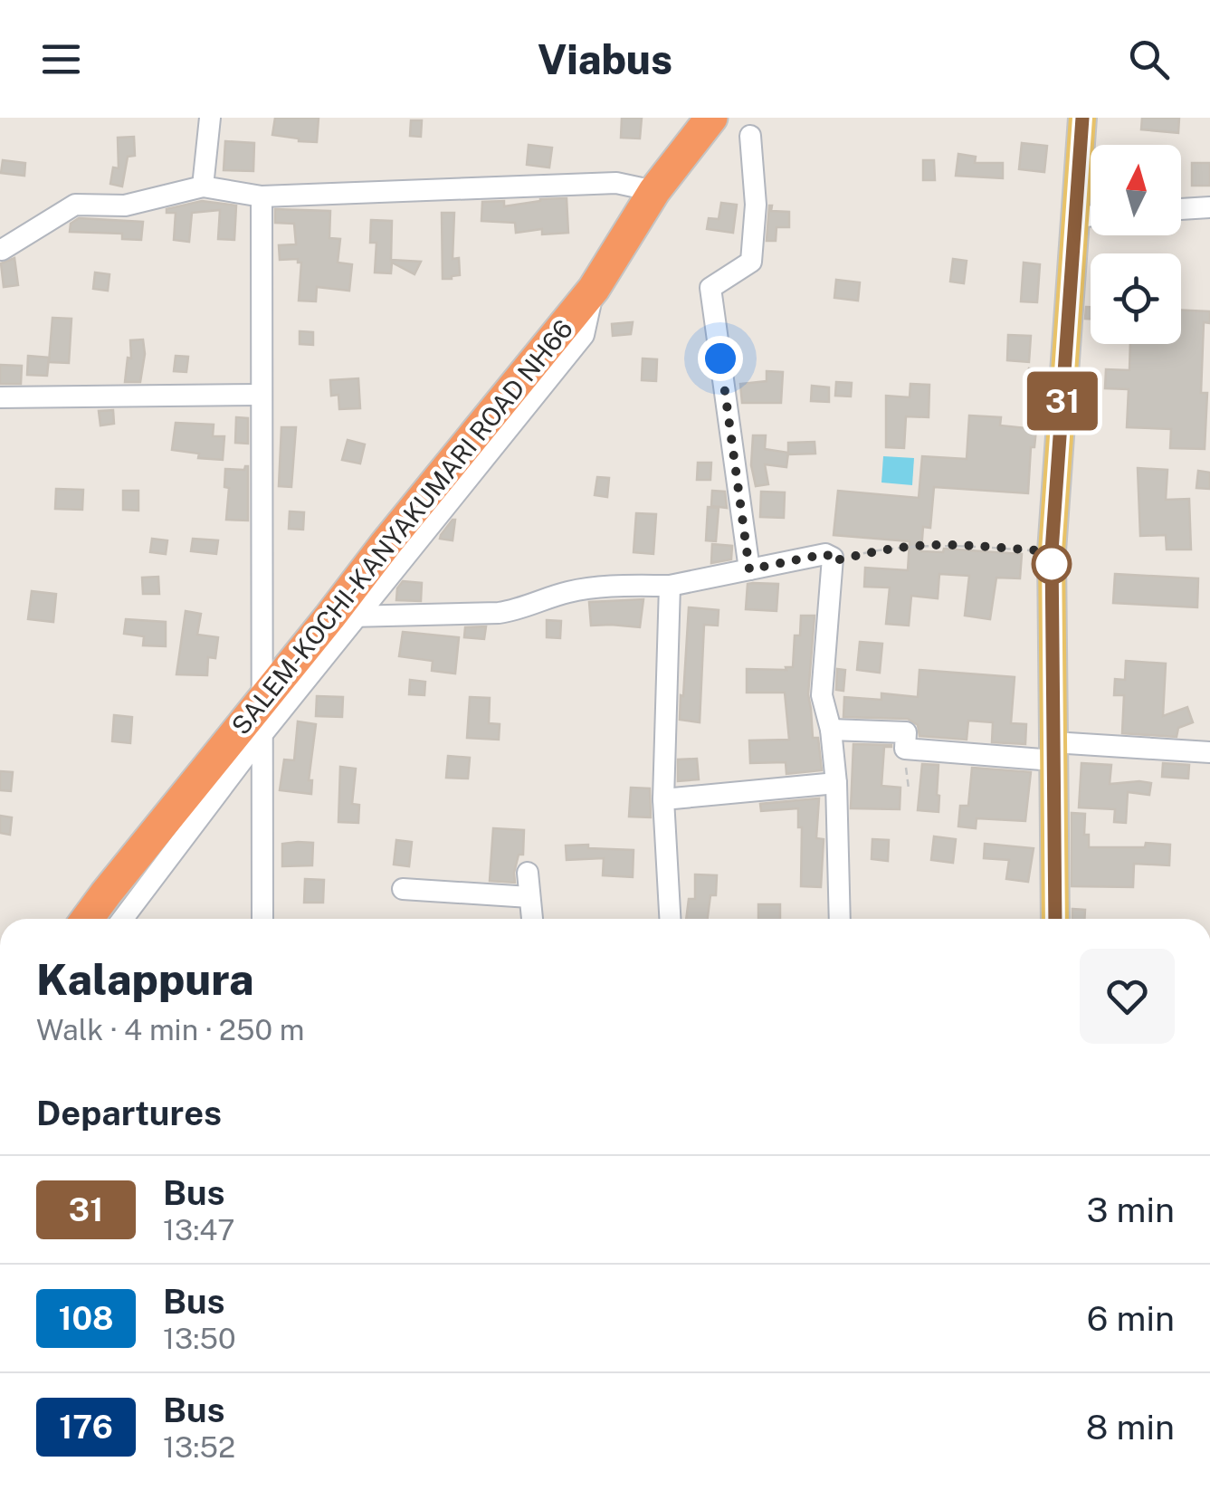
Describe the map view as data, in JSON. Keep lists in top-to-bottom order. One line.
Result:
{"streets":{"highway":["SALEM-KOCHI-KANYAKUMARI ROAD NH66"]},"lines":["bus line 31"],"north":"top","page":{"header":"Viabus","on_map":"31","heading":[["Kalappura","Walk · 4 min · 250 m"],"Departures"],"list":[{"mark":"31","name":"Bus","note":"13:47","value":"3 min"},{"mark":"108","name":"Bus","note":"13:50","value":"6 min"},{"mark":"176","name":"Bus","note":"13:52","value":"8 min"}]}}
